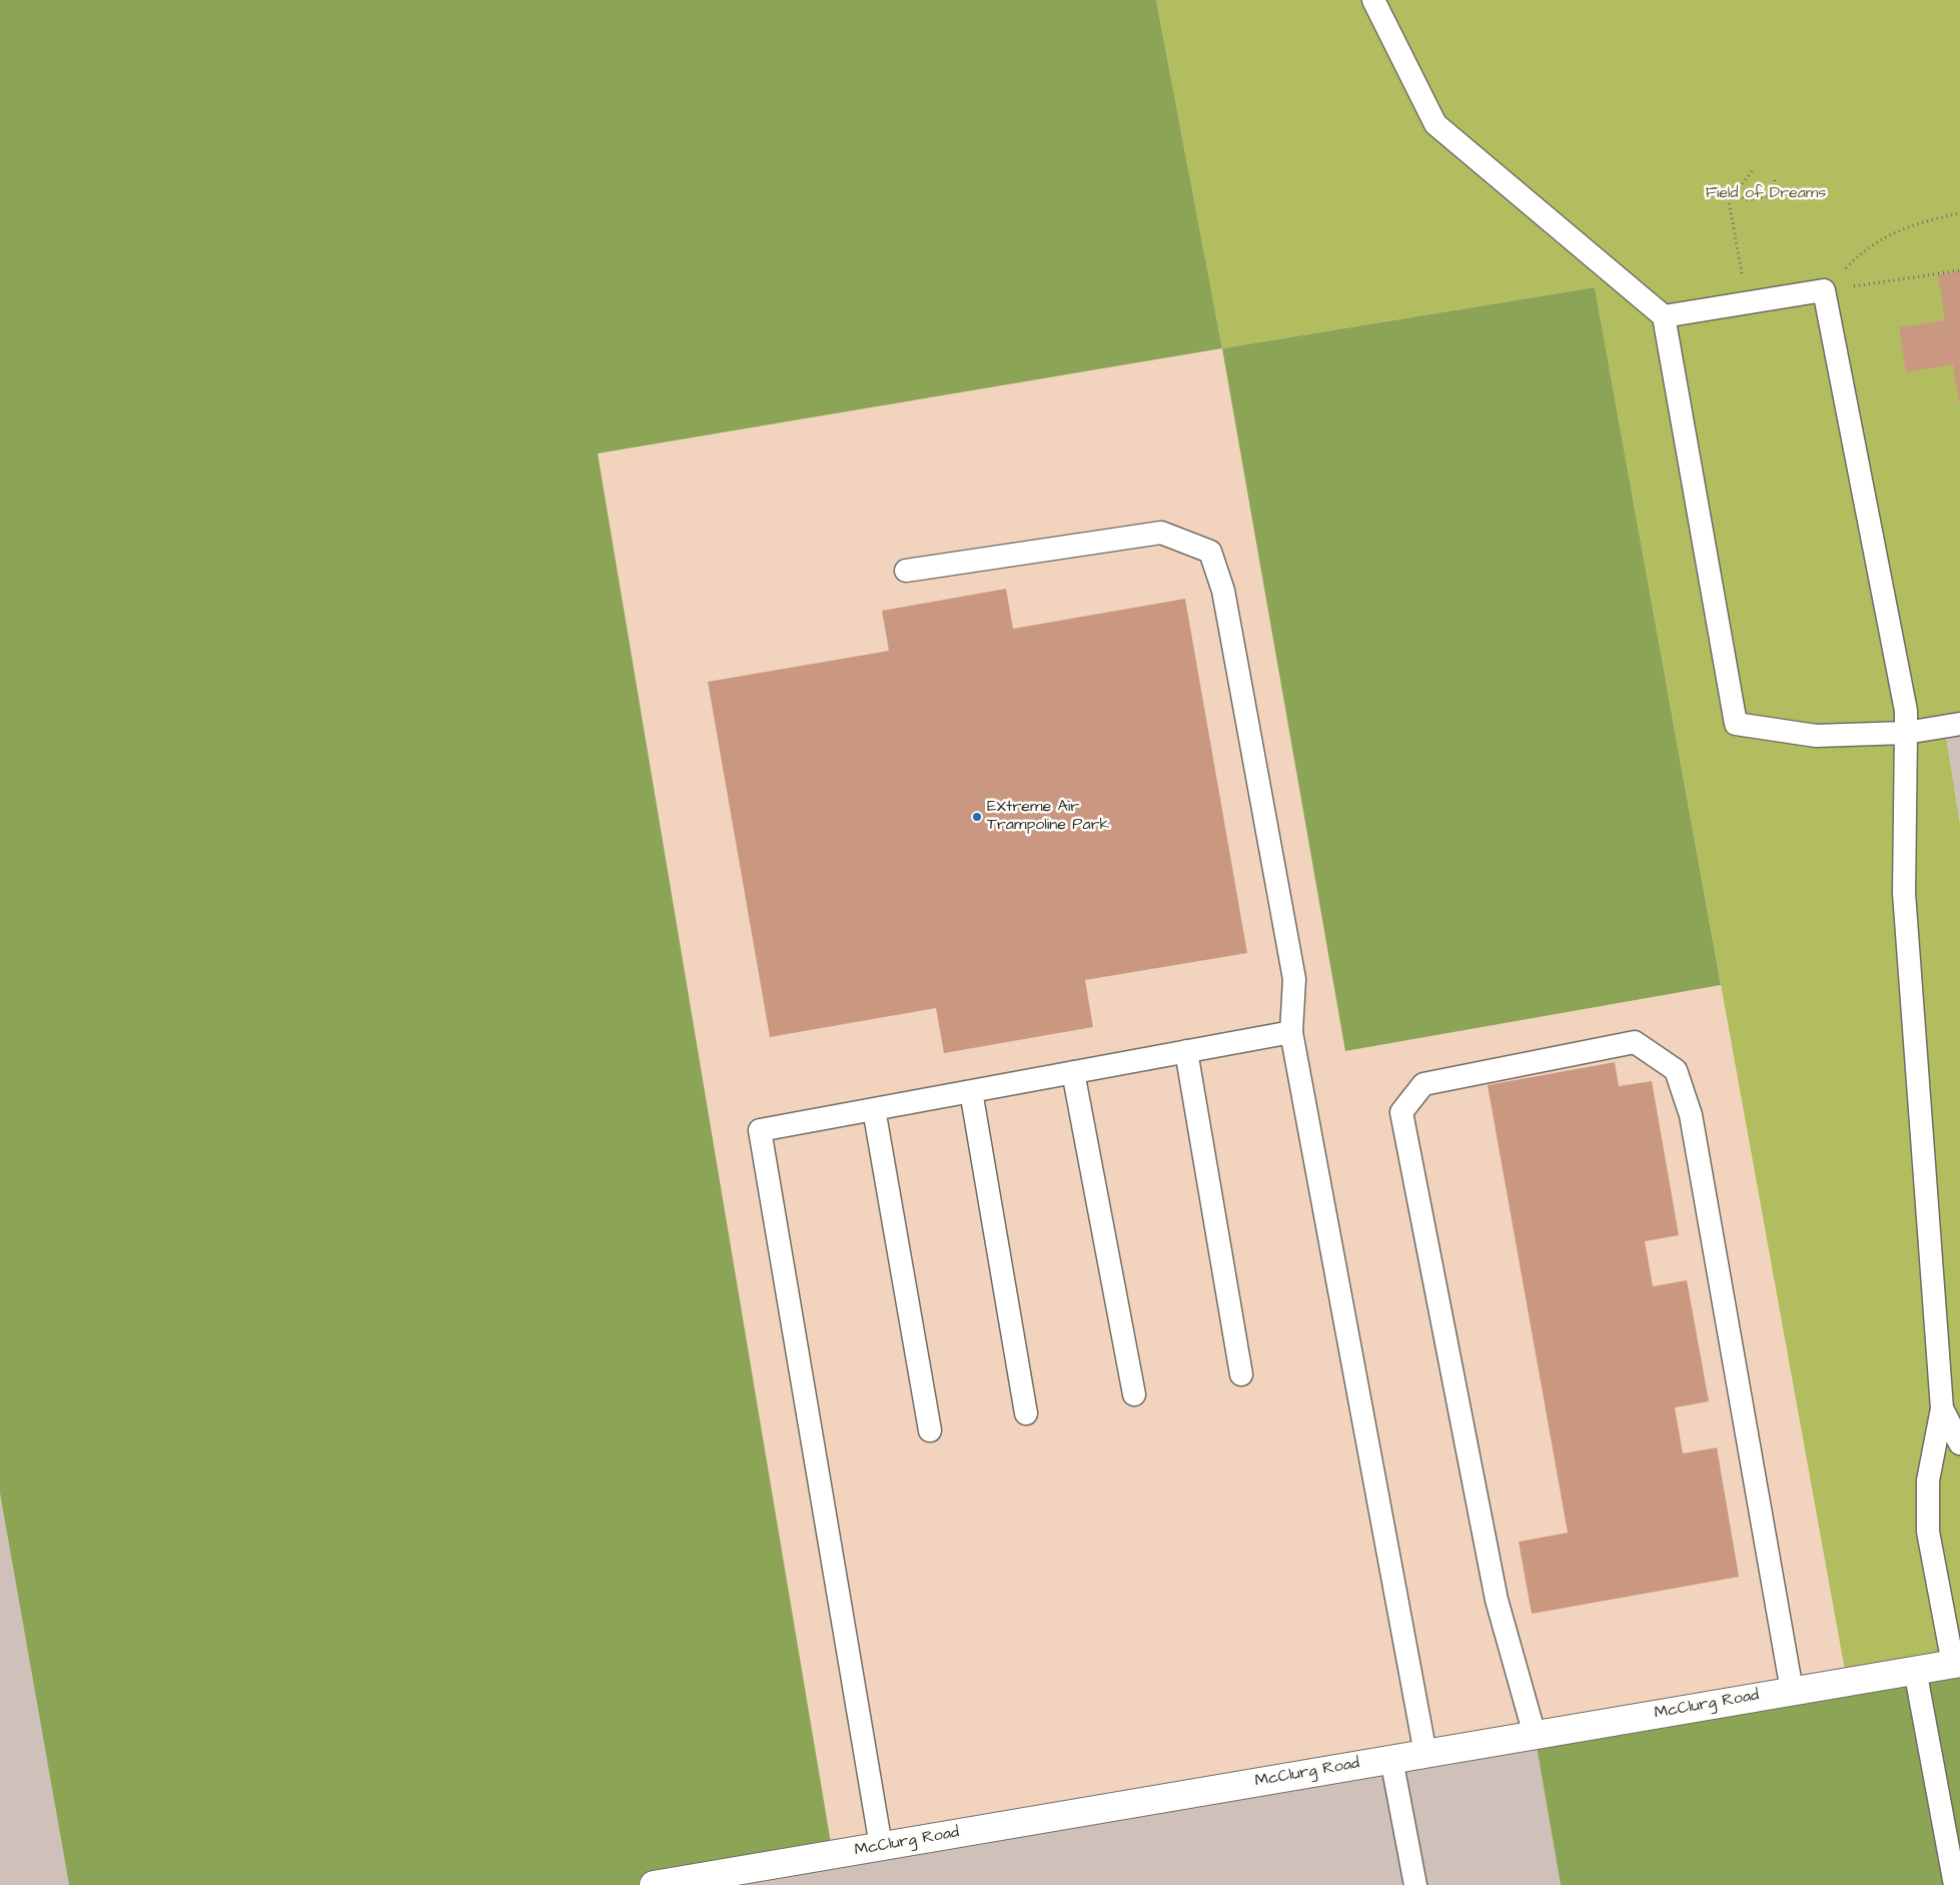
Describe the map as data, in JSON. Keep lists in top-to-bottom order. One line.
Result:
{"streets":{"street":["McClurg Road"]},"parks":["Field of Dreams"],"places":["EXtreme Air Trampoline Park"]}
